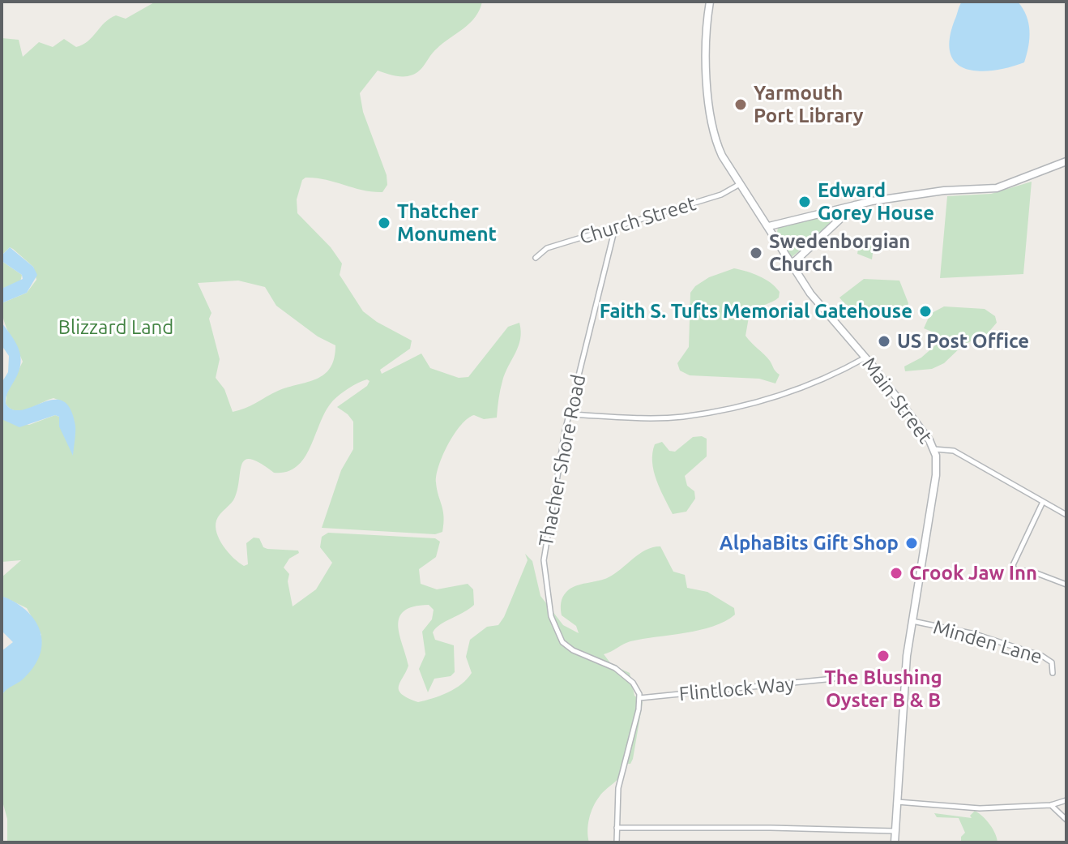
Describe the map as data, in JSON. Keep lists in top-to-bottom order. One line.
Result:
{"streets":{"main road":["Main Street"],"street":["Church Street","Thacher Shore Road","Minden Lane","Flintlock Way"]},"crossings":[["Church Street","Main Street"],["Church Street","Thacher Shore Road"],["Main Street","Minden Lane"],["Thacher Shore Road","Flintlock Way"]],"parks":["Blizzard Land"],"places":["Yarmouth Port Library","Edward Gorey House","Thatcher Monument","Swedenborgian Church","Faith S. Tufts Memorial Gatehouse","US Post Office","AlphaBits Gift Shop","Crook Jaw Inn","The Blushing Oyster B & B"]}
